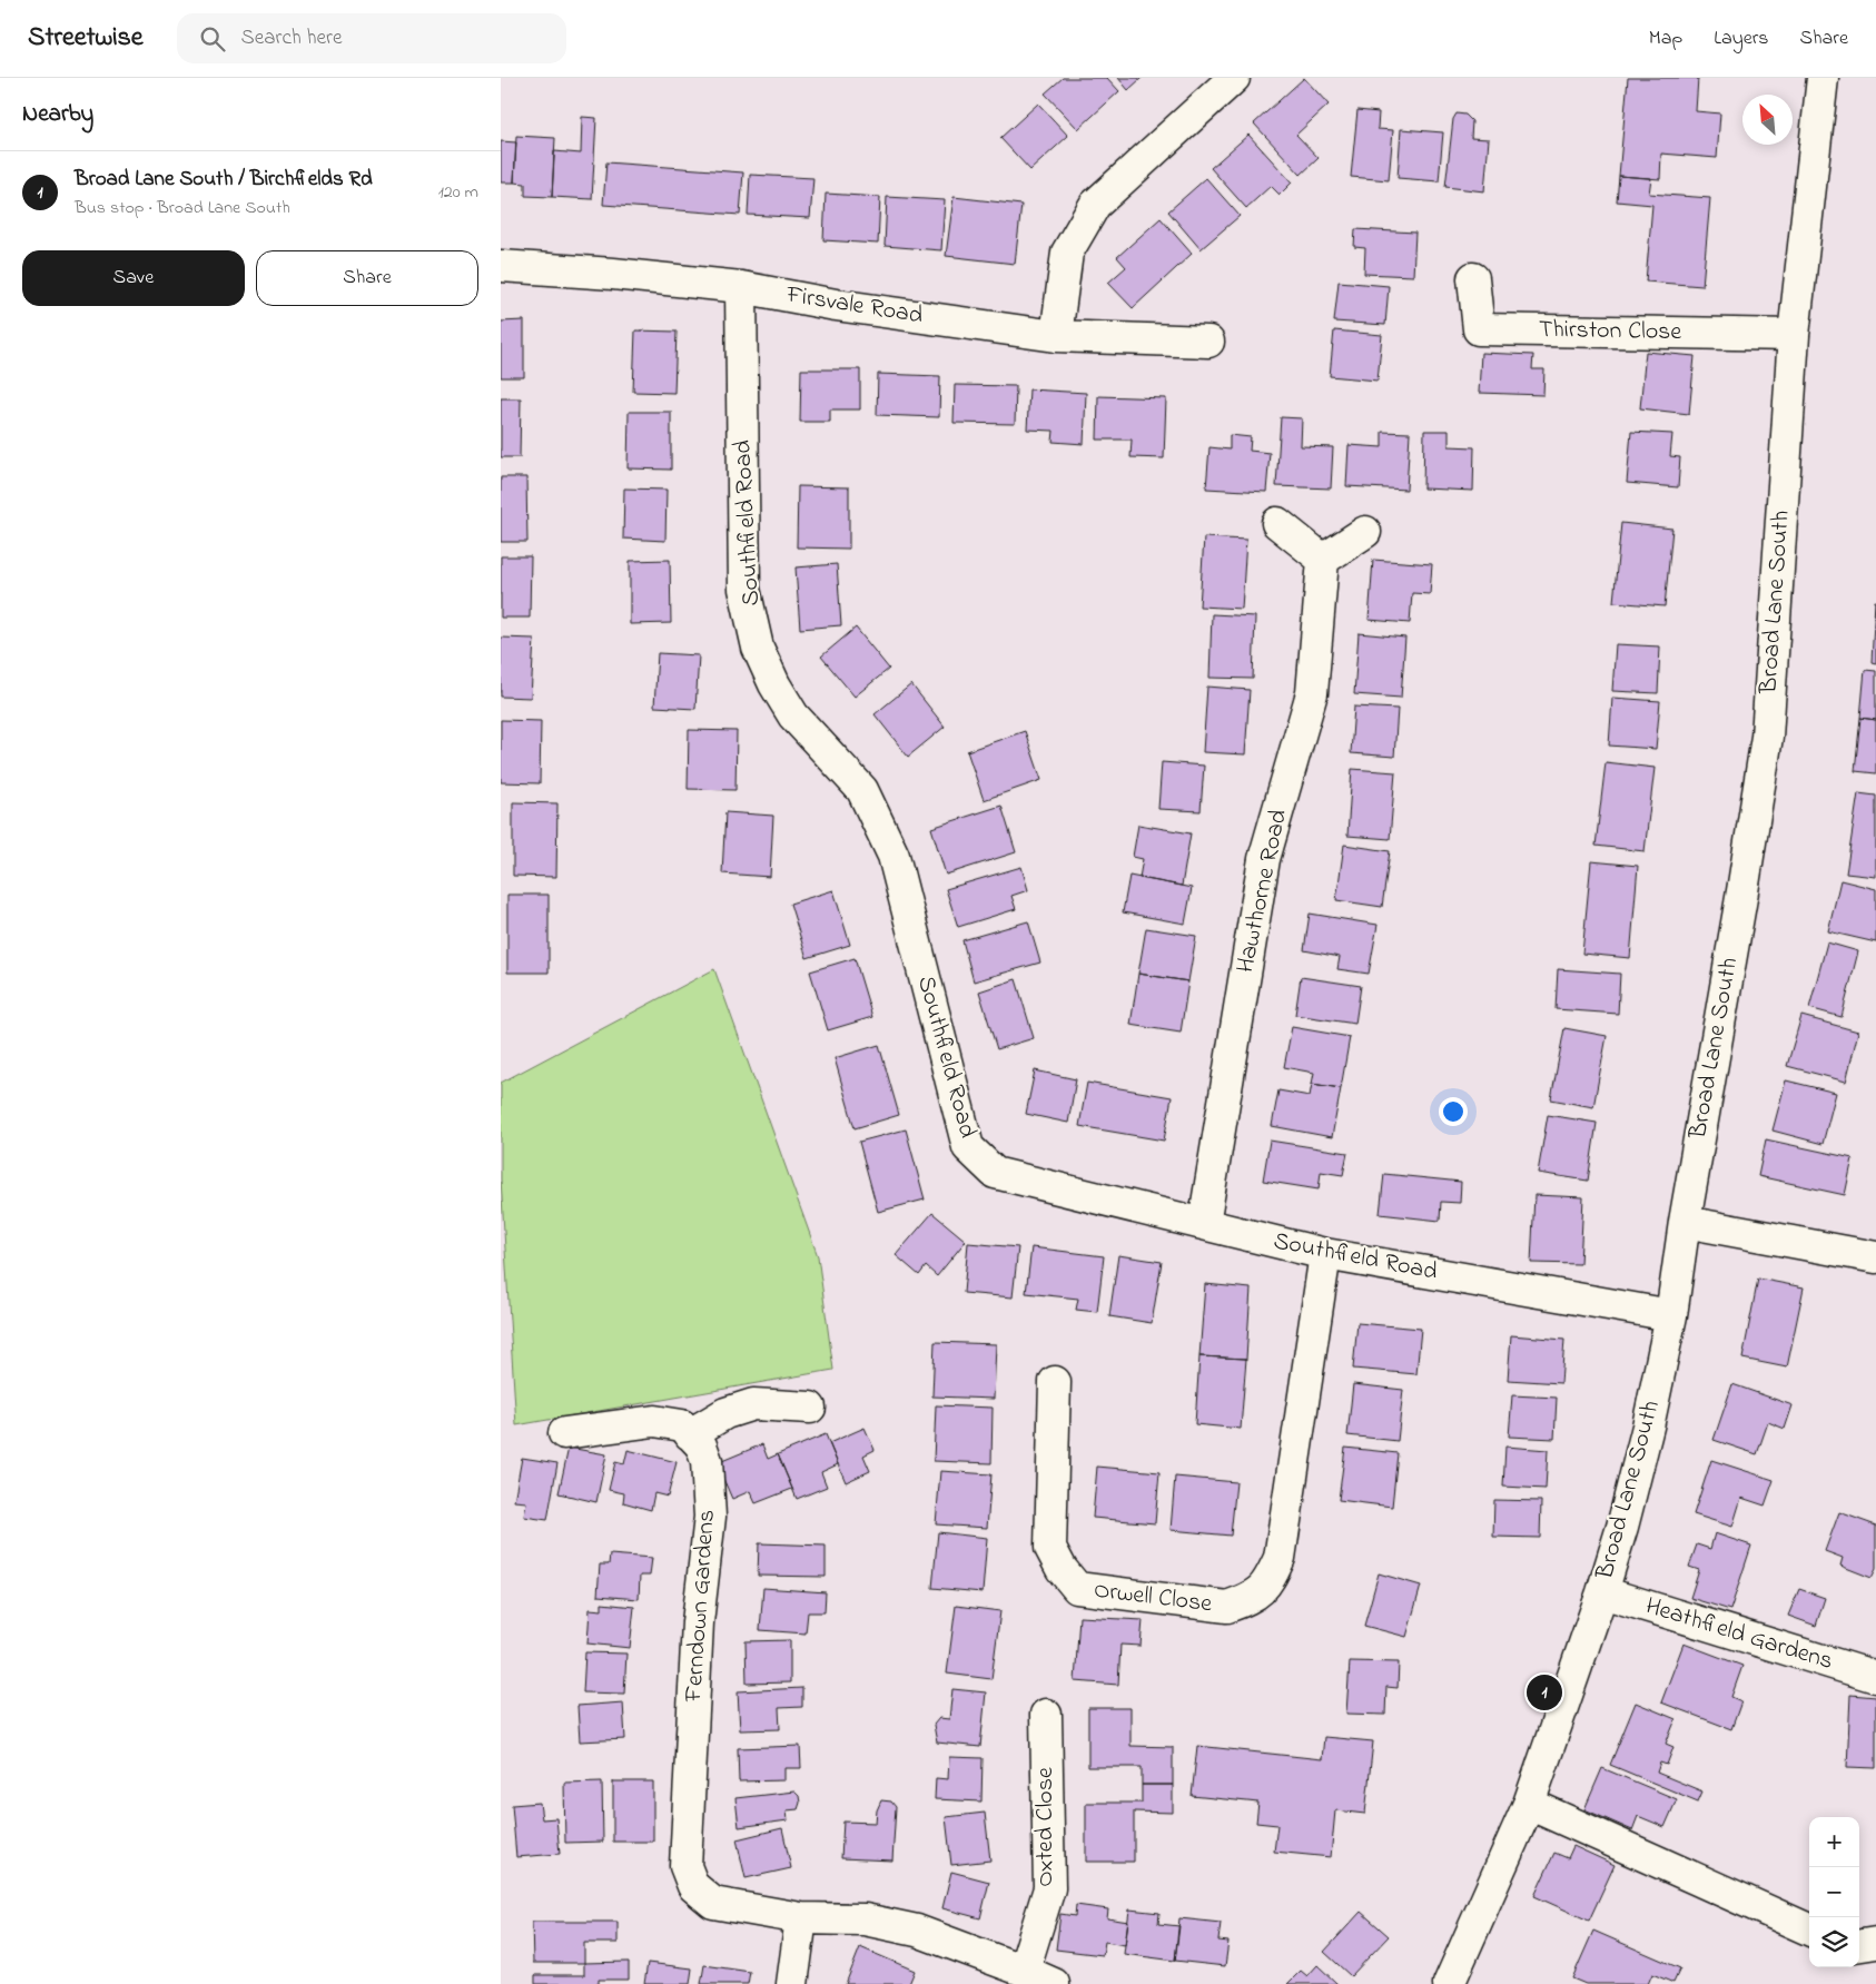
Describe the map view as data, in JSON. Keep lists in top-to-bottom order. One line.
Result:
{"streets":{"street":["Firsvale Road","Thirston Close","Southfield Road","Broad Lane South","Hawthorne Road","Orwell Close","Ferndown Gardens","Heathfield Gardens","Oxted Close"]},"crossings":[["Firsvale Road","Southfield Road"],["Thirston Close","Broad Lane South"],["Southfield Road","Broad Lane South"],["Southfield Road","Hawthorne Road"],["Southfield Road","Orwell Close"],["Broad Lane South","Heathfield Gardens"]],"north":"top left","page":{"header":"Streetwise","search":"Search here","nav":["Map","Layers","Share"],"heading":"Nearby","list":[{"mark":"1","name":"Broad Lane South / Birchfields Rd","note":"Bus stop · Broad Lane South","value":"120 m"}],"buttons":["Save","Share"],"pins":"1","map_buttons":["+","−"]}}
